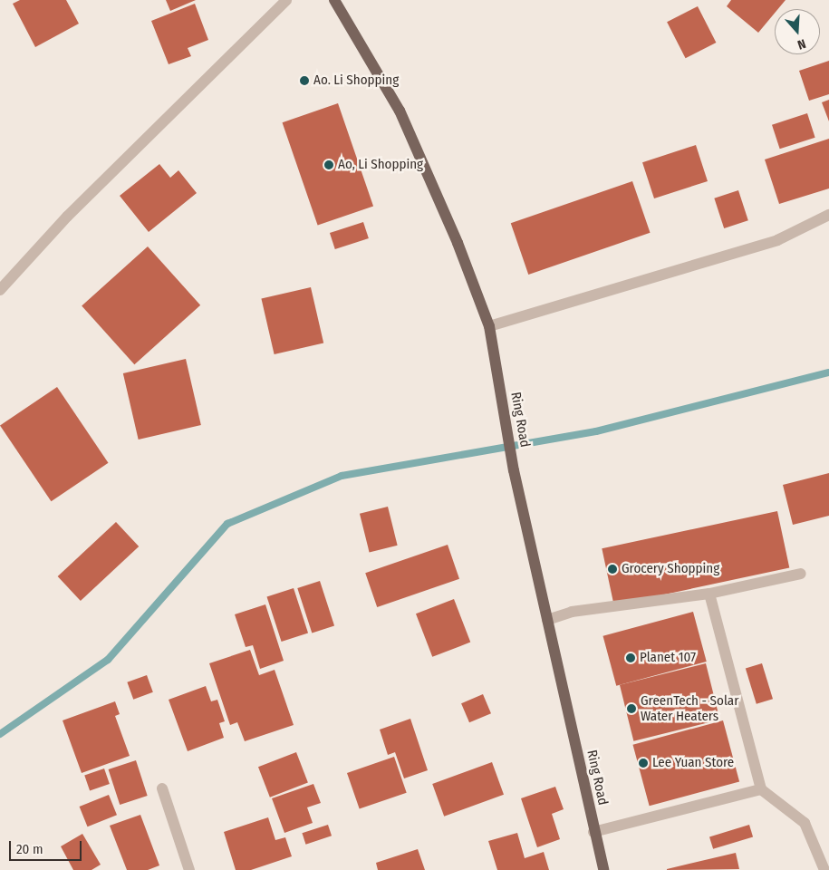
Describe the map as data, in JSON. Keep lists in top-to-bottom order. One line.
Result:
{"streets":{"main road":["Ring Road"]},"places":["Ao. Li Shopping","Ao, Li Shopping","Grocery Shopping","Planet 107","GreenTech - Solar Water Heaters","Lee Yuan Store"],"scale_bar":"20 m","north":"bottom"}
